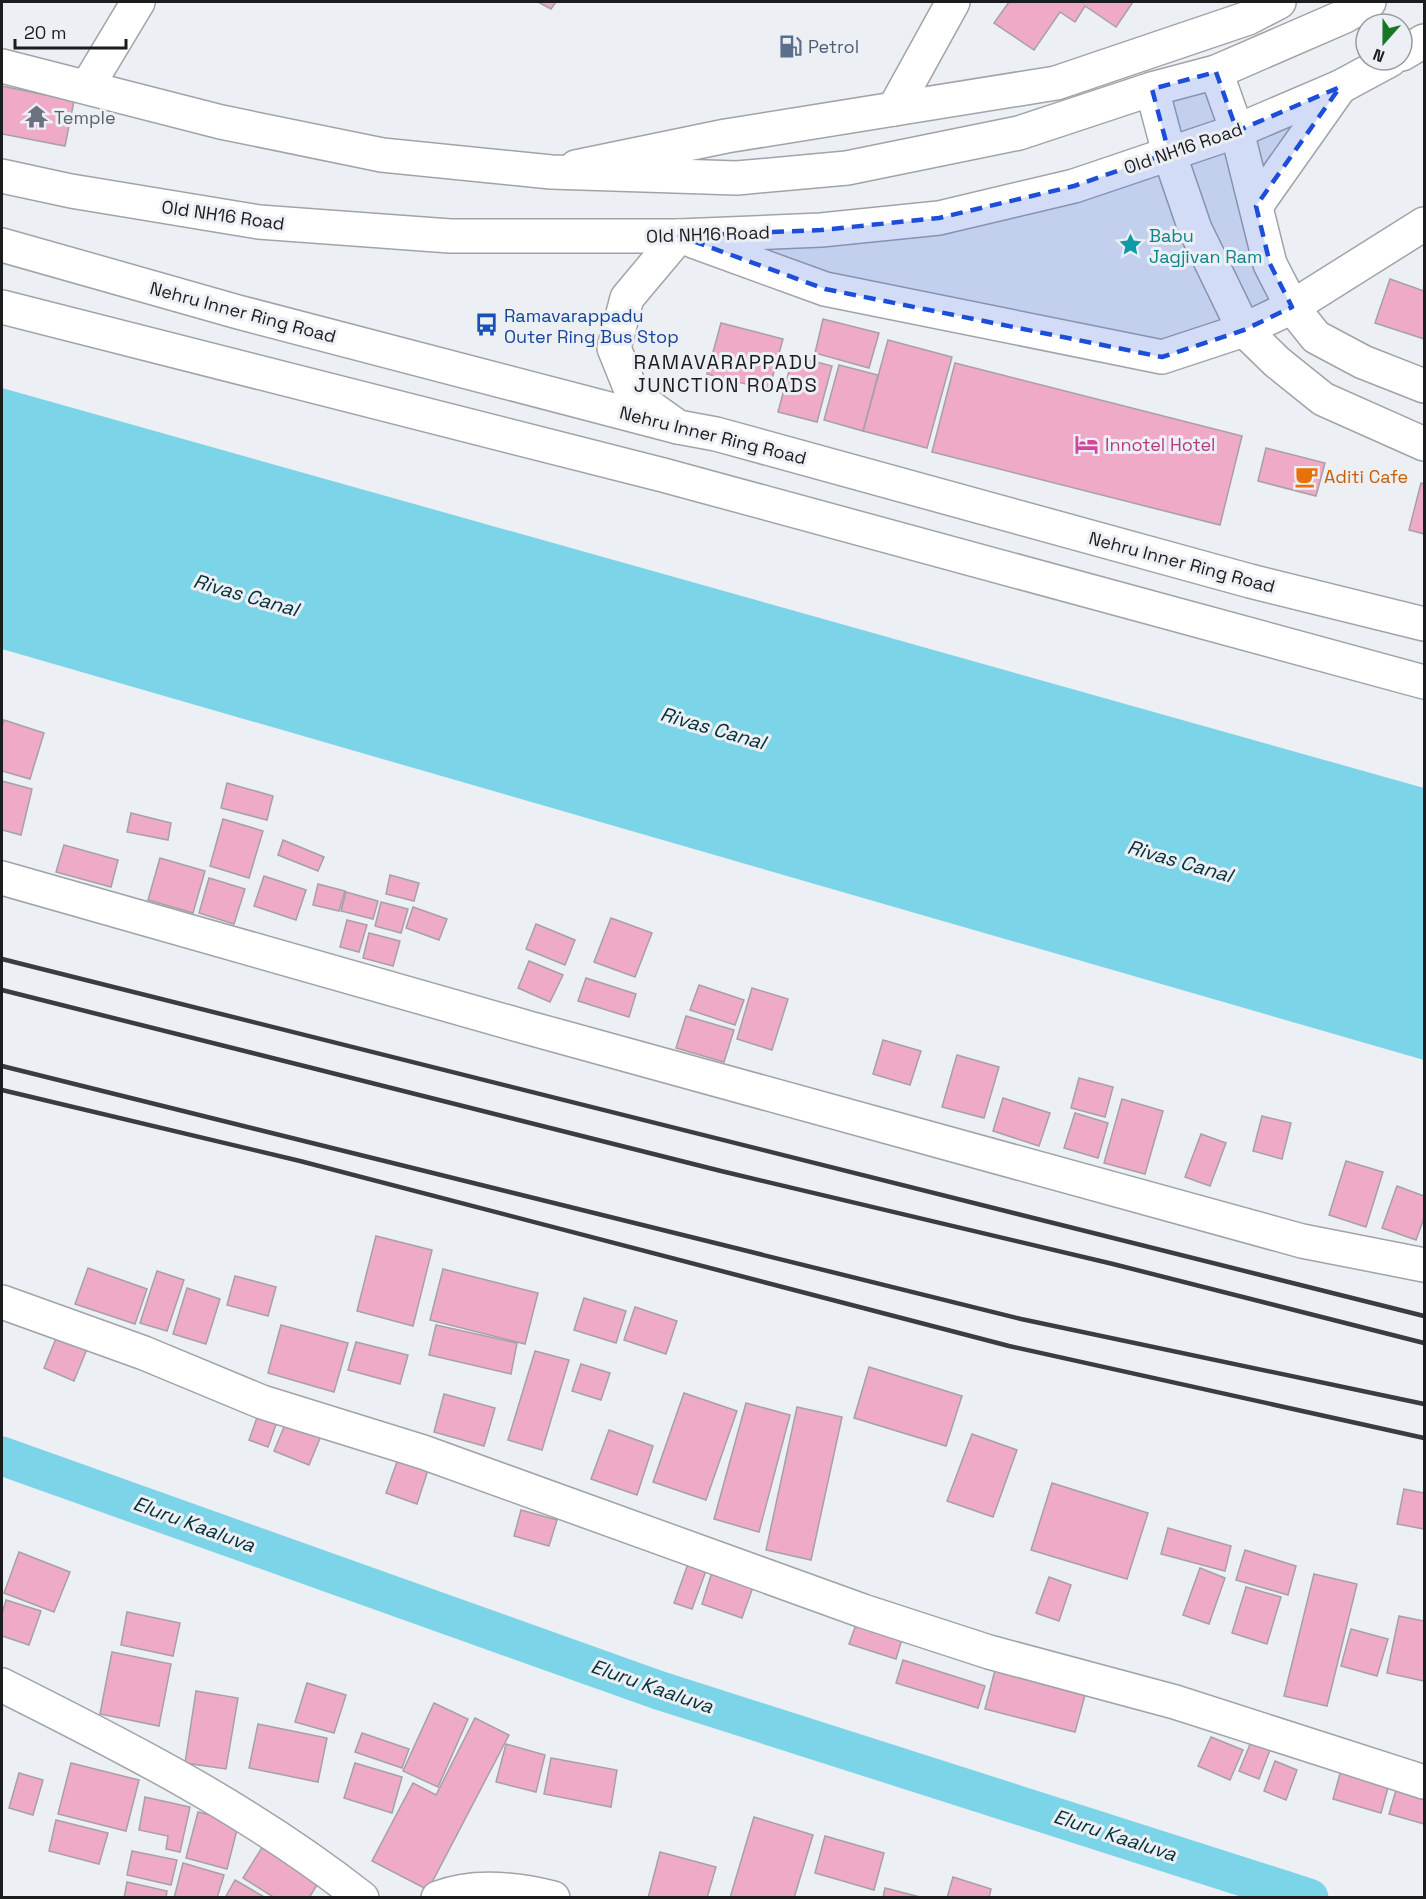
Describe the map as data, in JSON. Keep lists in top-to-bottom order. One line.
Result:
{"streets":{"main road":["Old NH16 Road","Nehru Inner Ring Road"]},"districts":["RAMAVARAPPADU JUNCTION ROADS"],"water":["Rivas Canal","Eluru Kaaluva"],"places":{"fuel station":["Petrol"],"temple":["Temple"],"place":["Babu Jagjivan Ram"],"bus stop":["Ramavarappadu Outer Ring Bus Stop"],"hotel":["Innotel Hotel"],"cafe":["Aditi Cafe"]},"scale_bar":"20 m","north":"bottom"}
